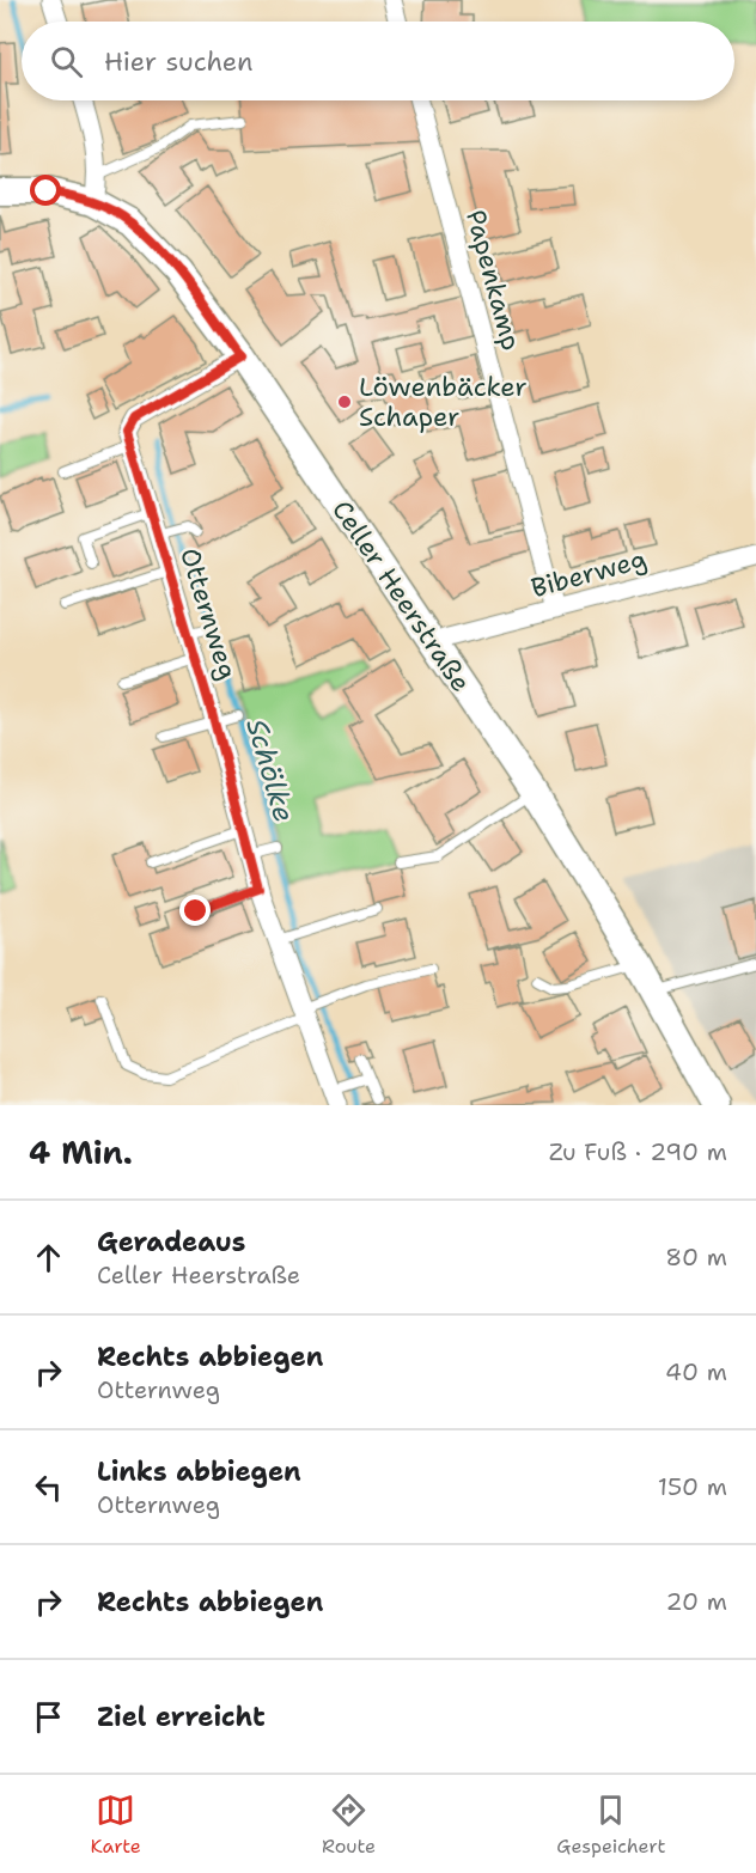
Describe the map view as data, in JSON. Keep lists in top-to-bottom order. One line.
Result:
{"streets":{"main road":["Celler Heerstraße"],"street":["Papenkamp","Biberweg","Otternweg"]},"crossings":[["Papenkamp","Biberweg"],["Biberweg","Celler Heerstraße"]],"water":["Schölke"],"places":["Löwenbäcker Schaper"],"page":{"search":"Hier suchen","heading":["4 Min.","Zu Fuß · 290 m"],"list":[["Geradeaus","Celler Heerstraße","80 m"],["Rechts abbiegen","Otternweg","40 m"],["Links abbiegen","Otternweg","150 m"],["Rechts abbiegen","20 m"],"Ziel erreicht"],"nav":["Karte","Route","Gespeichert"]}}
